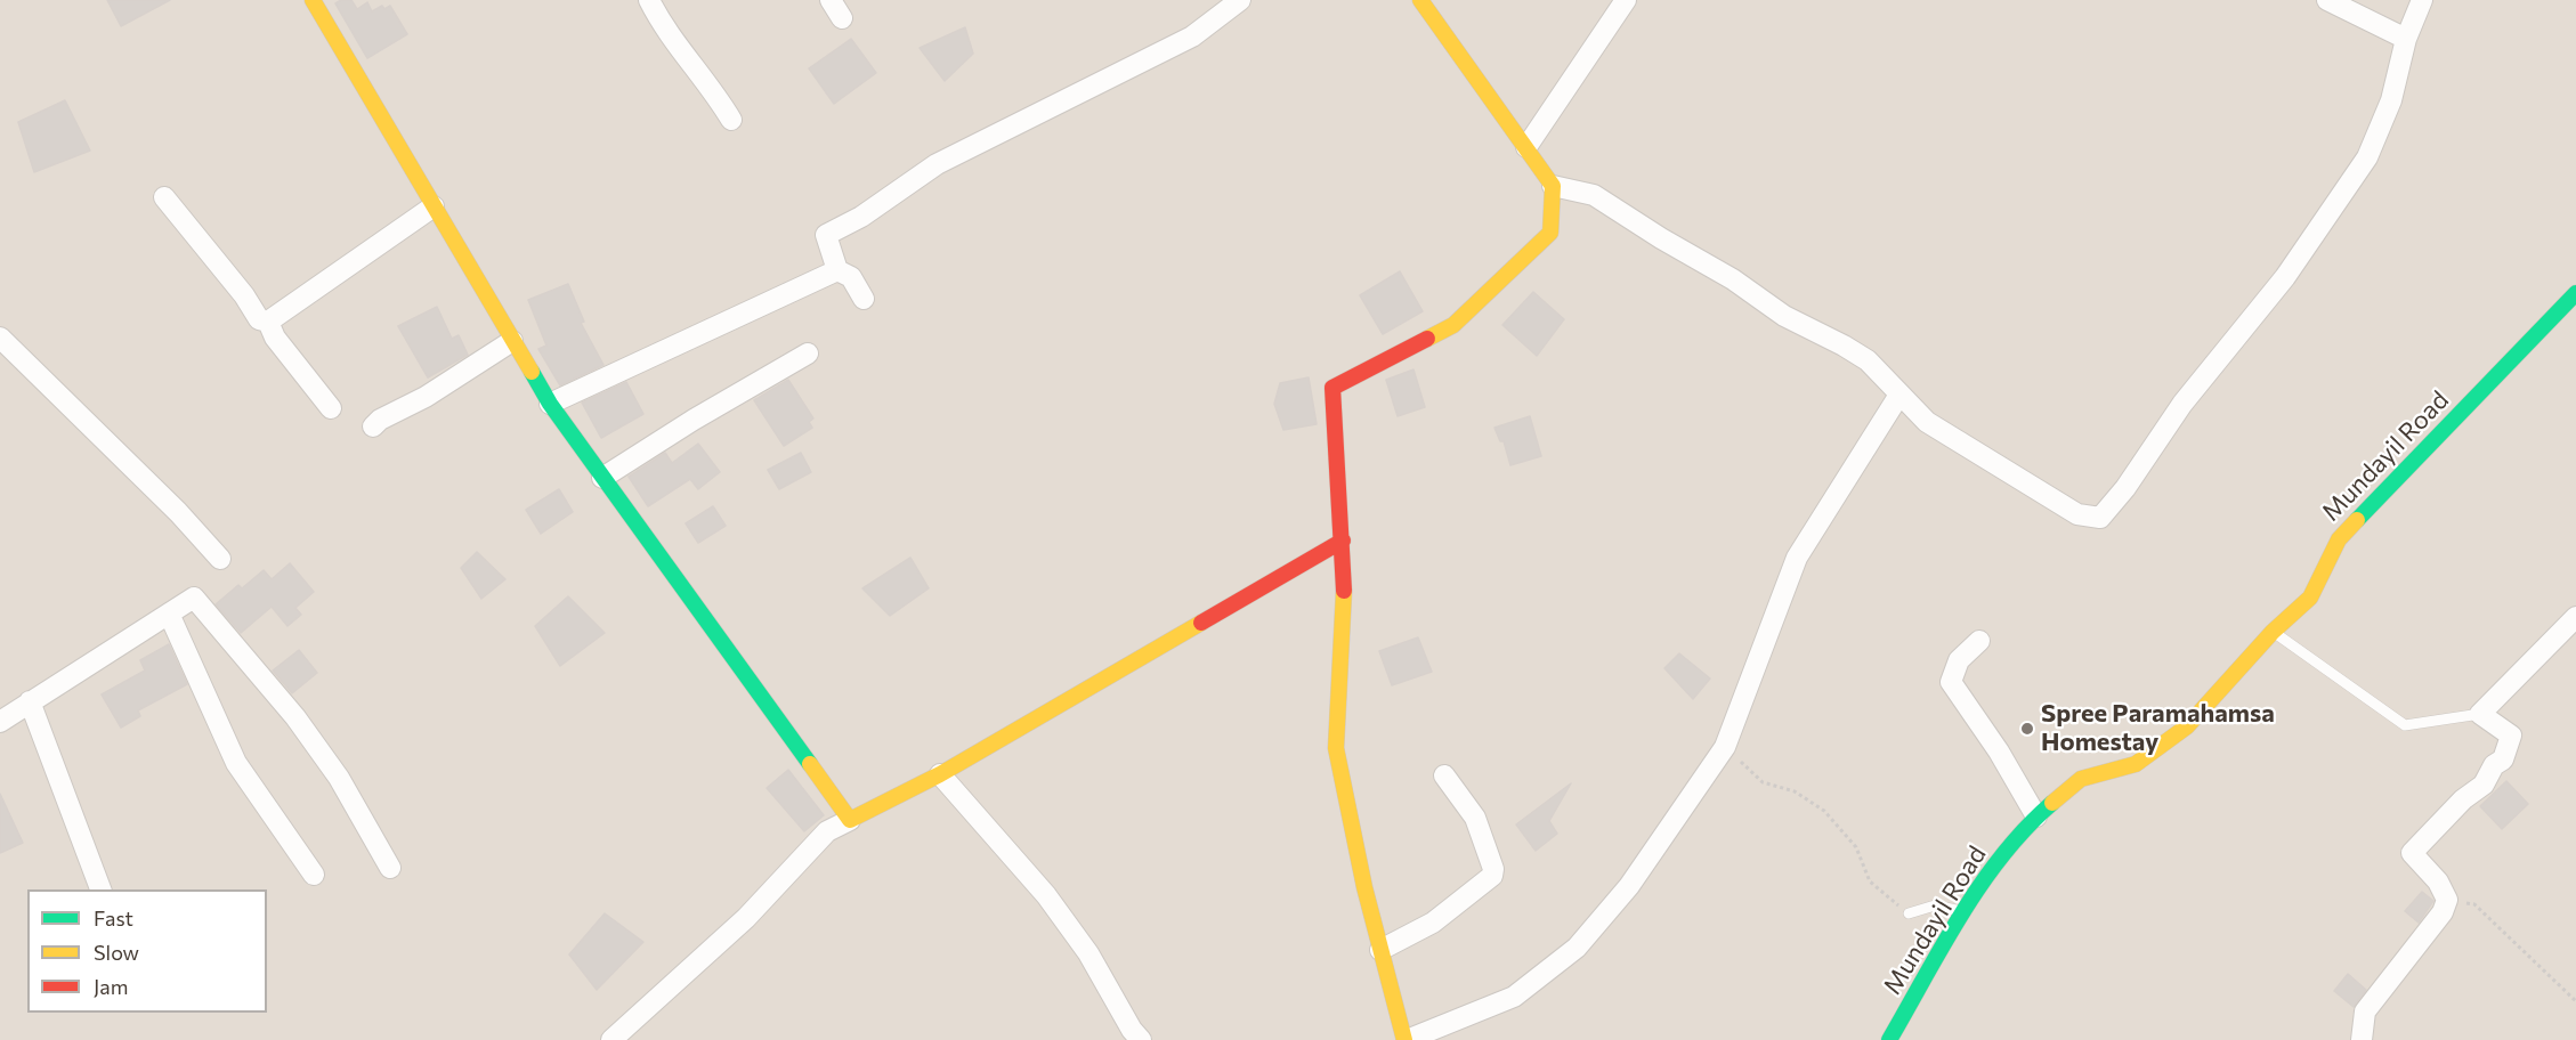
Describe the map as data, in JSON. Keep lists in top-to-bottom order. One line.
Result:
{"streets":{"main road":["Mundayil Road"]},"places":["Spree Paramahamsa Homestay"],"legend":["Fast","Slow","Jam"]}
